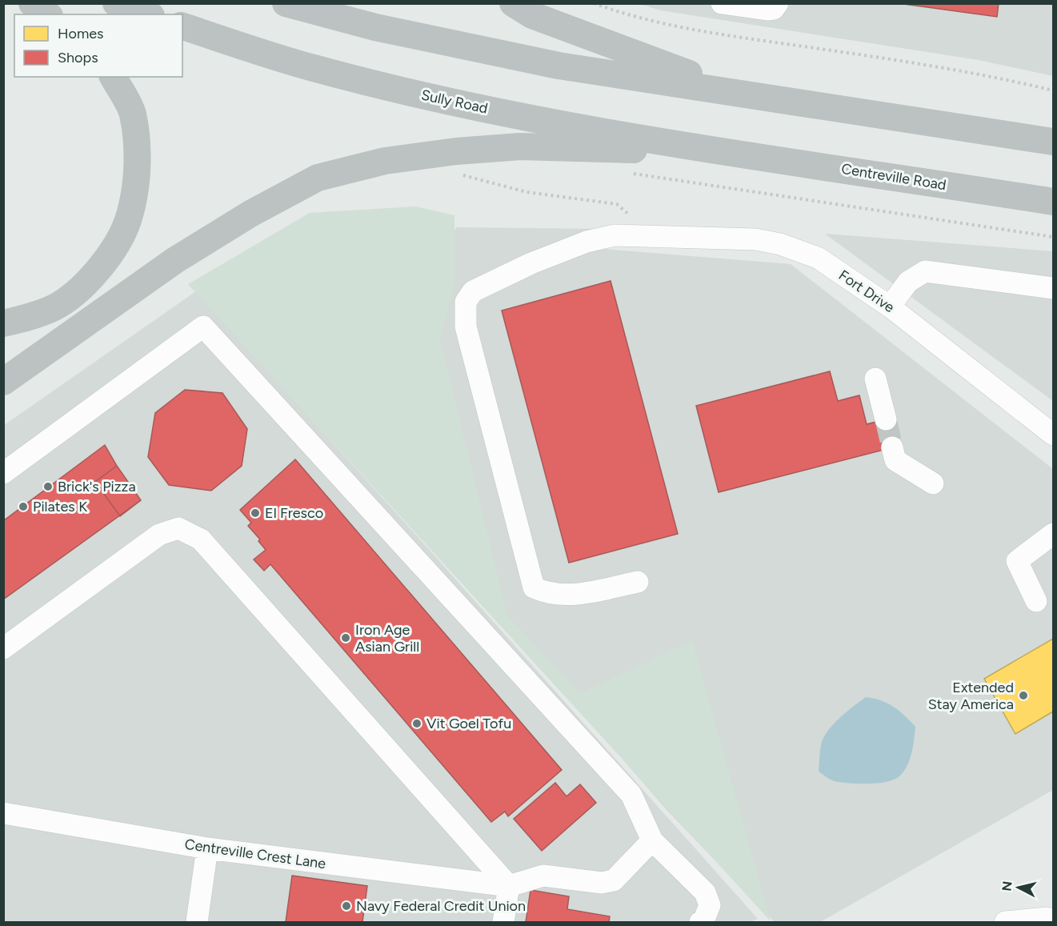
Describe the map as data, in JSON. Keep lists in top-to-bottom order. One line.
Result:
{"streets":{"highway":["Sully Road","Centreville Road"],"street":["Fort Drive","Centreville Crest Lane"]},"crossings":[["Sully Road","Centreville Road"]],"places":["Brick's Pizza","Pilates K","El Fresco","Iron Age Asian Grill","Extended Stay America","Vit Goel Tofu","Navy Federal Credit Union"],"legend":["Homes","Shops"],"north":"left"}
